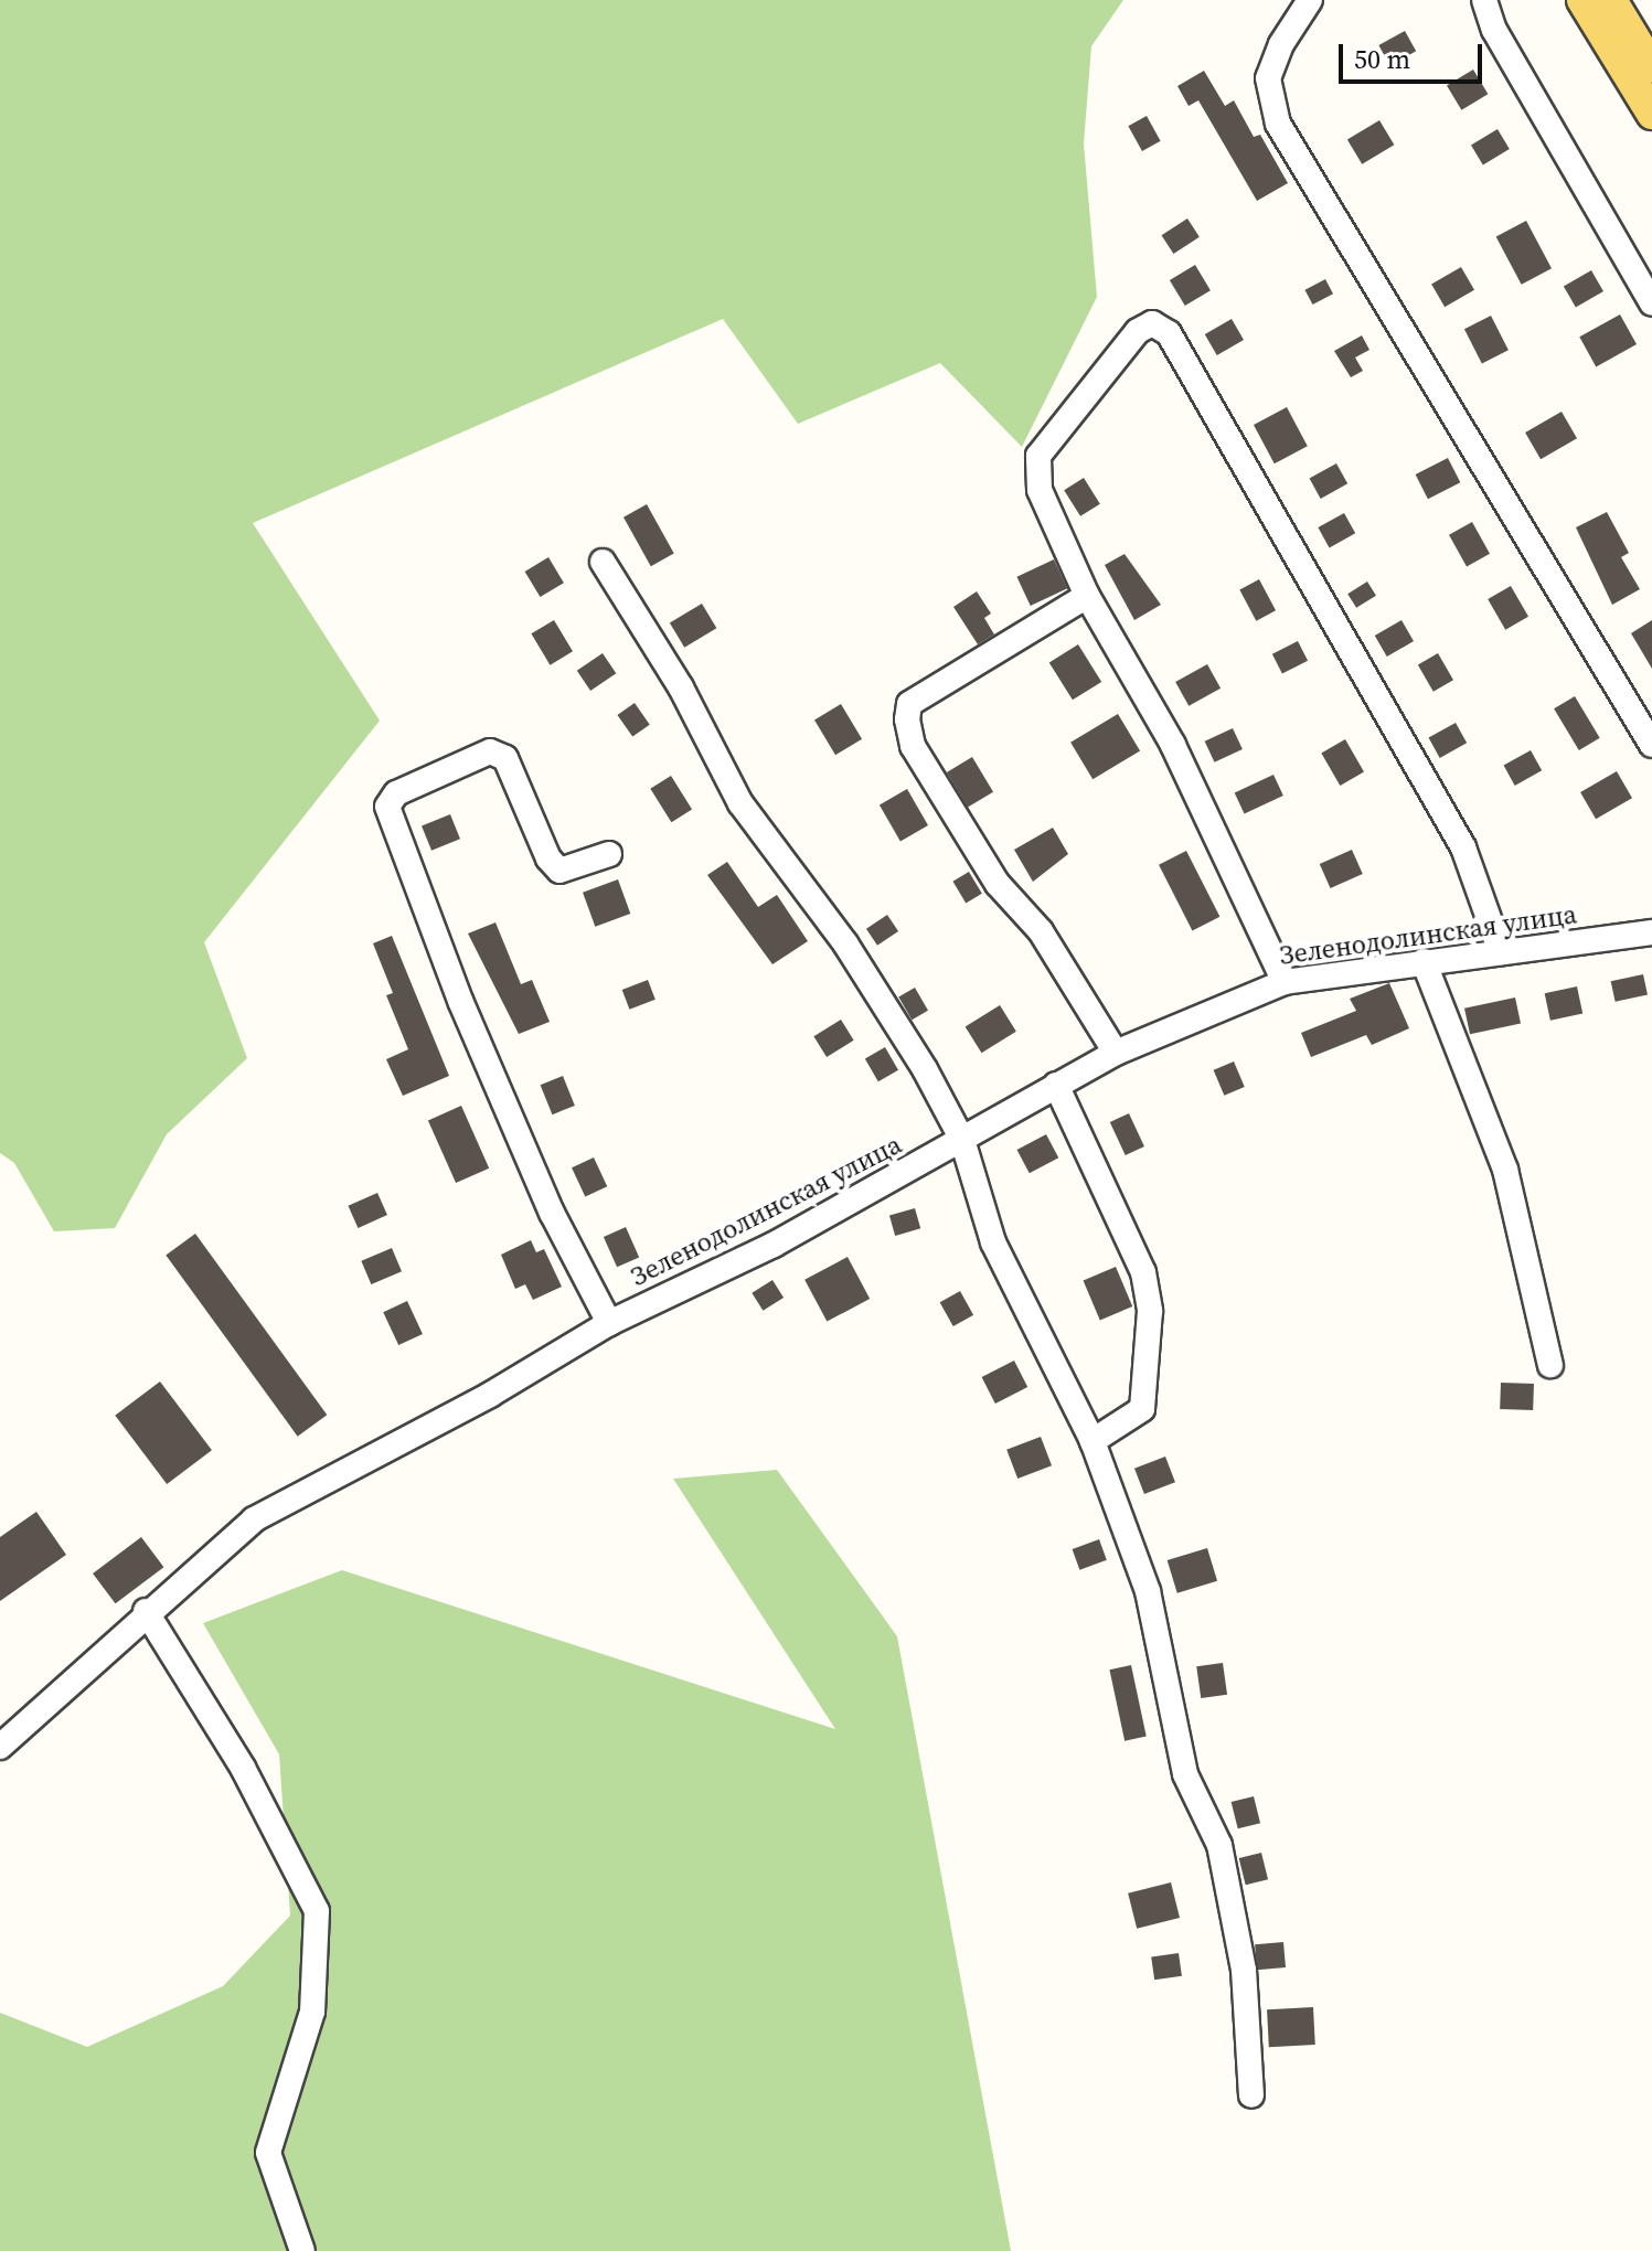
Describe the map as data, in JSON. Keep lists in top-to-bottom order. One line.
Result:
{"streets":{"street":["Зеленодолинская улица"]},"scale_bar":"50 m"}
